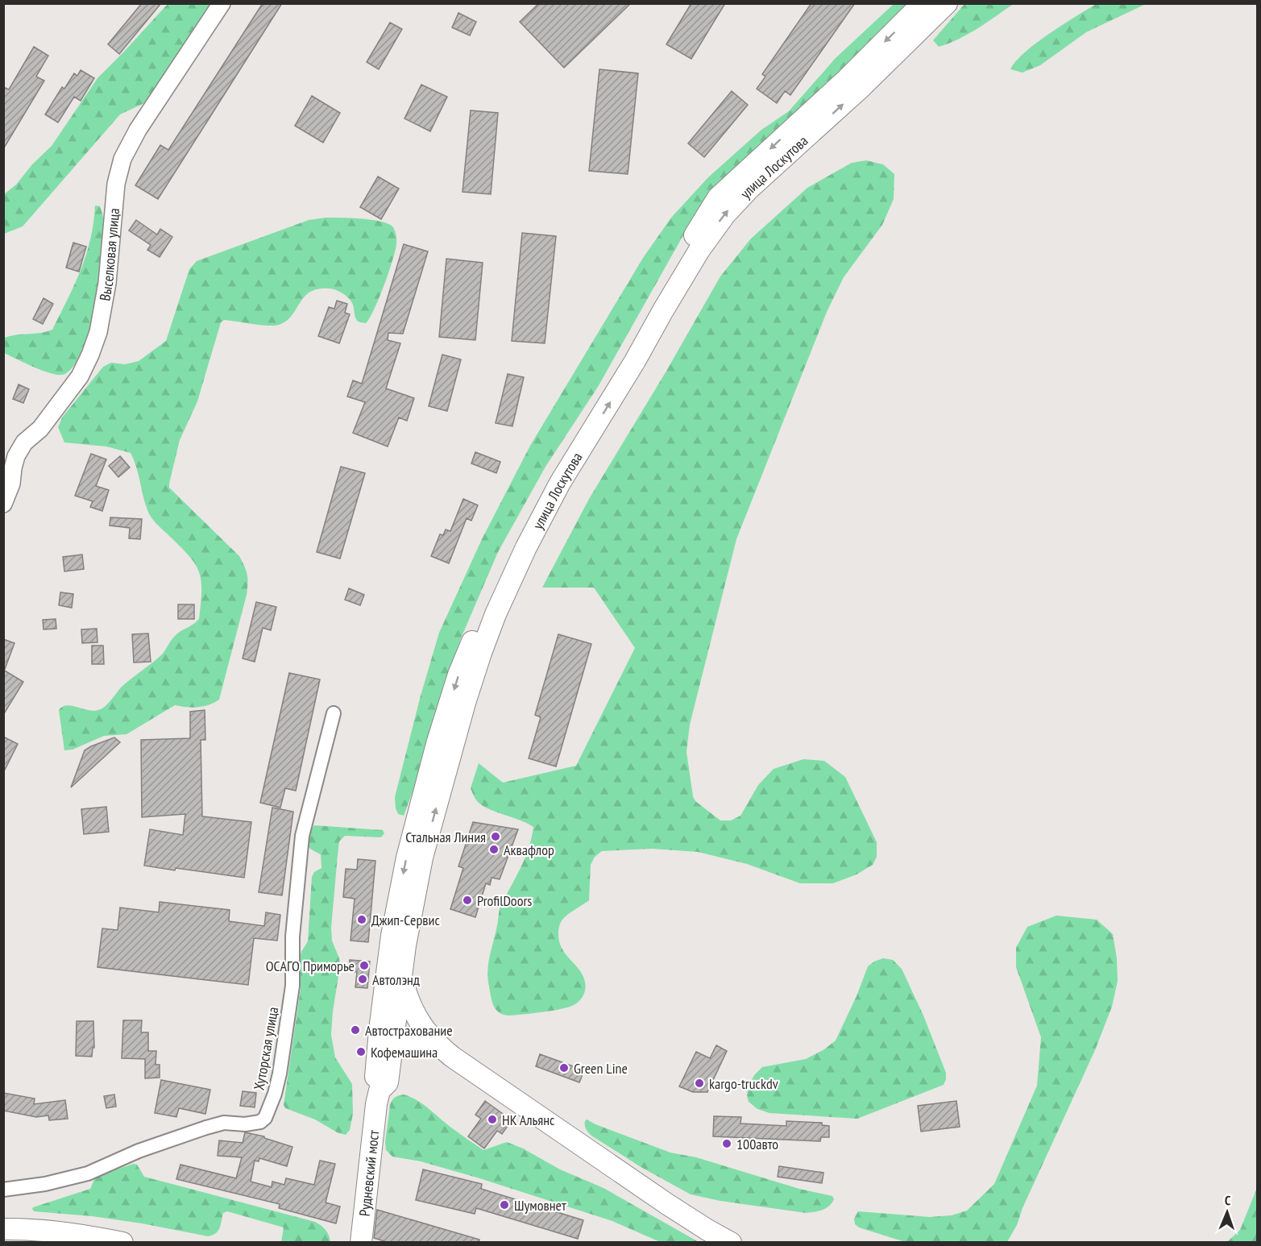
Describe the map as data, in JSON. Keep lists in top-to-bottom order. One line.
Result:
{"streets":{"main road":["улица Лоскутова","Рудневский мост"],"street":["Выселковая улица","Хуторская улица"]},"crossings":[["улица Лоскутова","Рудневский мост"]],"places":["Стальная Линия","Аквафлор","ProfilDoors","Джип-Сервис","ОСАГО Приморье","Автолэнд","Автострахование","Кофемашина","Green Line","kargo-truckdv","НК Альянс","100авто","Шумовнет"],"north":"top"}
